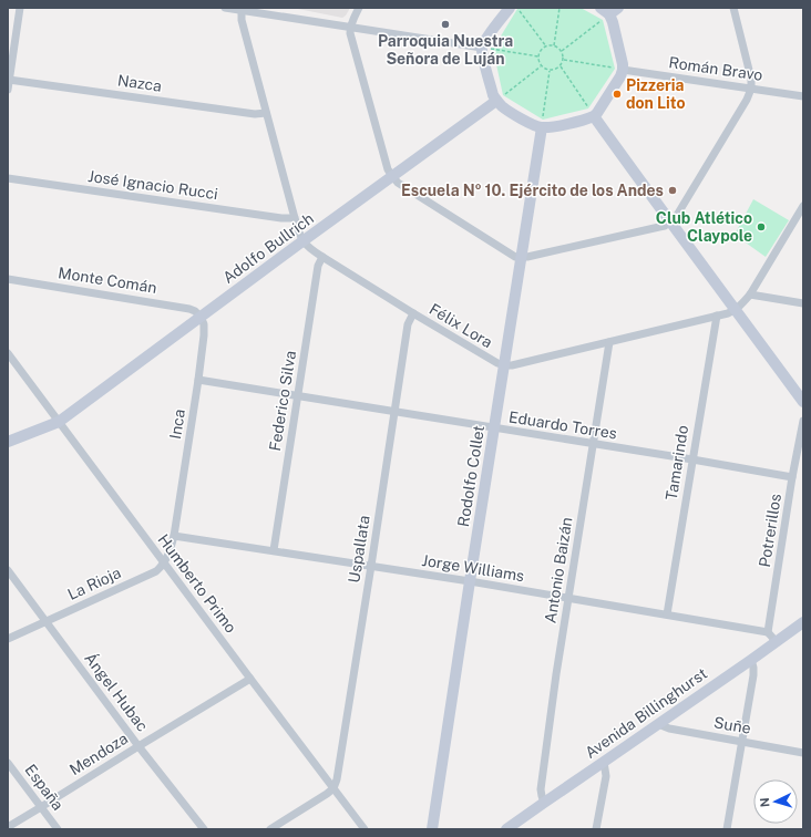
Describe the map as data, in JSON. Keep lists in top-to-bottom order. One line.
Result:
{"streets":{"street":["Román Bravo","Nazca","José Ignacio Rucci","Adolfo Bullrich","Monte Comán","Félix Lora","Federico Silva","Inca","Eduardo Torres","Tamarindo","Rodolfo Collet","Potrerillos","Uspallata","Jorge Williams","Antonio Baizán","La Rioja","Humberto Primo","Ángel Hubac","Avenida Billinghurst","Suñe","Mendoza","España"]},"crossings":[["Adolfo Bullrich","Monte Comán"],["Adolfo Bullrich","Félix Lora"],["Adolfo Bullrich","Inca"],["Adolfo Bullrich","Humberto Primo"],["Monte Comán","Inca"],["Félix Lora","Federico Silva"],["Félix Lora","Tamarindo"],["Félix Lora","Rodolfo Collet"],["Félix Lora","Uspallata"],["Félix Lora","Antonio Baizán"],["Federico Silva","Eduardo Torres"],["Federico Silva","Jorge Williams"],["Inca","Eduardo Torres"],["Inca","Jorge Williams"],["Eduardo Torres","Tamarindo"],["Eduardo Torres","Rodolfo Collet"],["Eduardo Torres","Potrerillos"],["Eduardo Torres","Uspallata"],["Eduardo Torres","Antonio Baizán"],["Tamarindo","Jorge Williams"],["Rodolfo Collet","Jorge Williams"],["Potrerillos","Jorge Williams"],["Uspallata","Jorge Williams"],["Uspallata","Humberto Primo"],["Jorge Williams","Antonio Baizán"],["Antonio Baizán","Avenida Billinghurst"],["La Rioja","Humberto Primo"],["La Rioja","Ángel Hubac"],["Humberto Primo","Mendoza"],["Ángel Hubac","Mendoza"],["Avenida Billinghurst","Suñe"],["Mendoza","España"]],"places":["Parroquia Nuestra Señora de Luján","Pizzeria don Lito","Escuela Nº 10. Ejército de los Andes","Club Atlético Claypole"],"north":"left"}
